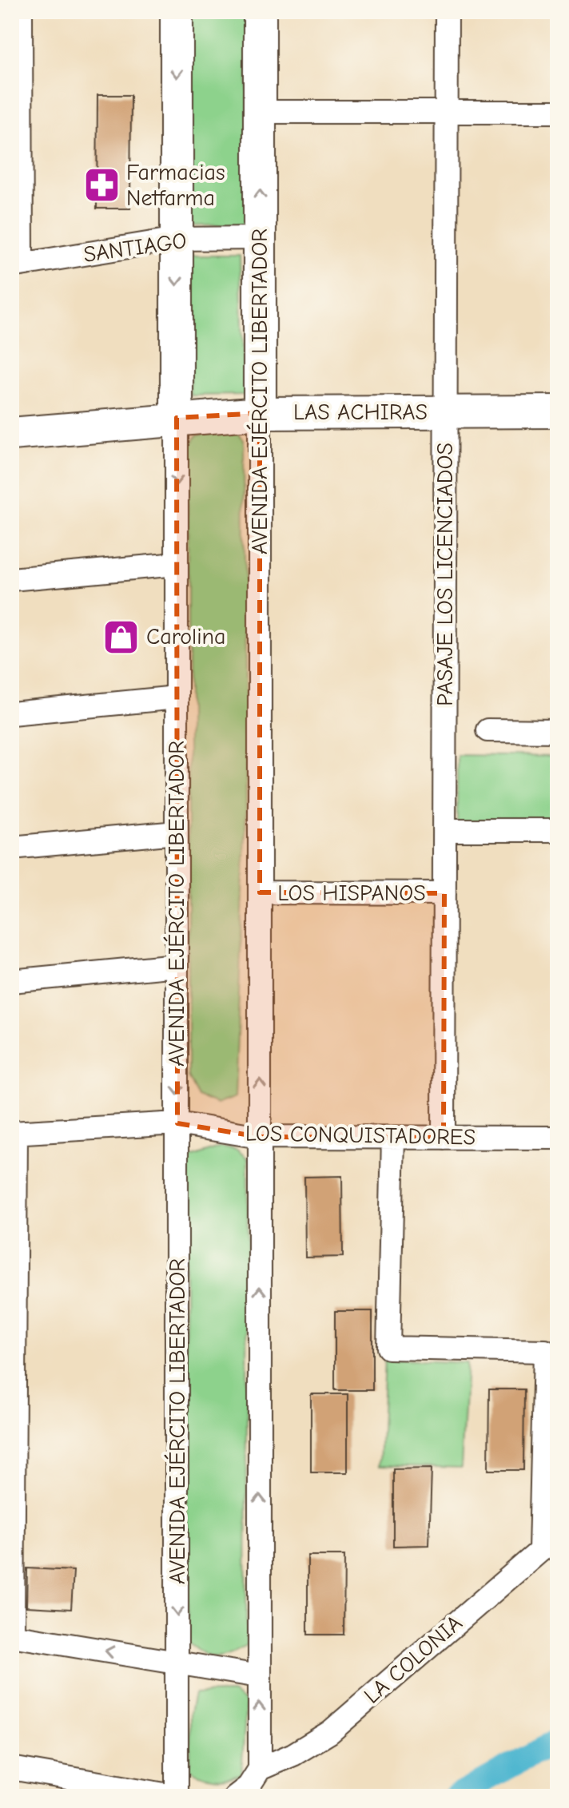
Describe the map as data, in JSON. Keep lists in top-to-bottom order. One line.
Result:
{"streets":{"street":["SANTIAGO","AVENIDA EJÉRCITO LIBERTADOR","LAS ACHIRAS","PASAJE LOS LICENCIADOS","LOS HISPANOS","LOS CONQUISTADORES","LA COLONIA"]},"crossings":[["SANTIAGO","AVENIDA EJÉRCITO LIBERTADOR"],["AVENIDA EJÉRCITO LIBERTADOR","LAS ACHIRAS"],["AVENIDA EJÉRCITO LIBERTADOR","LOS HISPANOS"],["AVENIDA EJÉRCITO LIBERTADOR","LOS CONQUISTADORES"],["AVENIDA EJÉRCITO LIBERTADOR","LA COLONIA"],["LAS ACHIRAS","PASAJE LOS LICENCIADOS"],["PASAJE LOS LICENCIADOS","LOS HISPANOS"],["PASAJE LOS LICENCIADOS","LOS CONQUISTADORES"]],"places":{"pharmacy":["Farmacias Netfarma"],"shop":["Carolina"]}}
